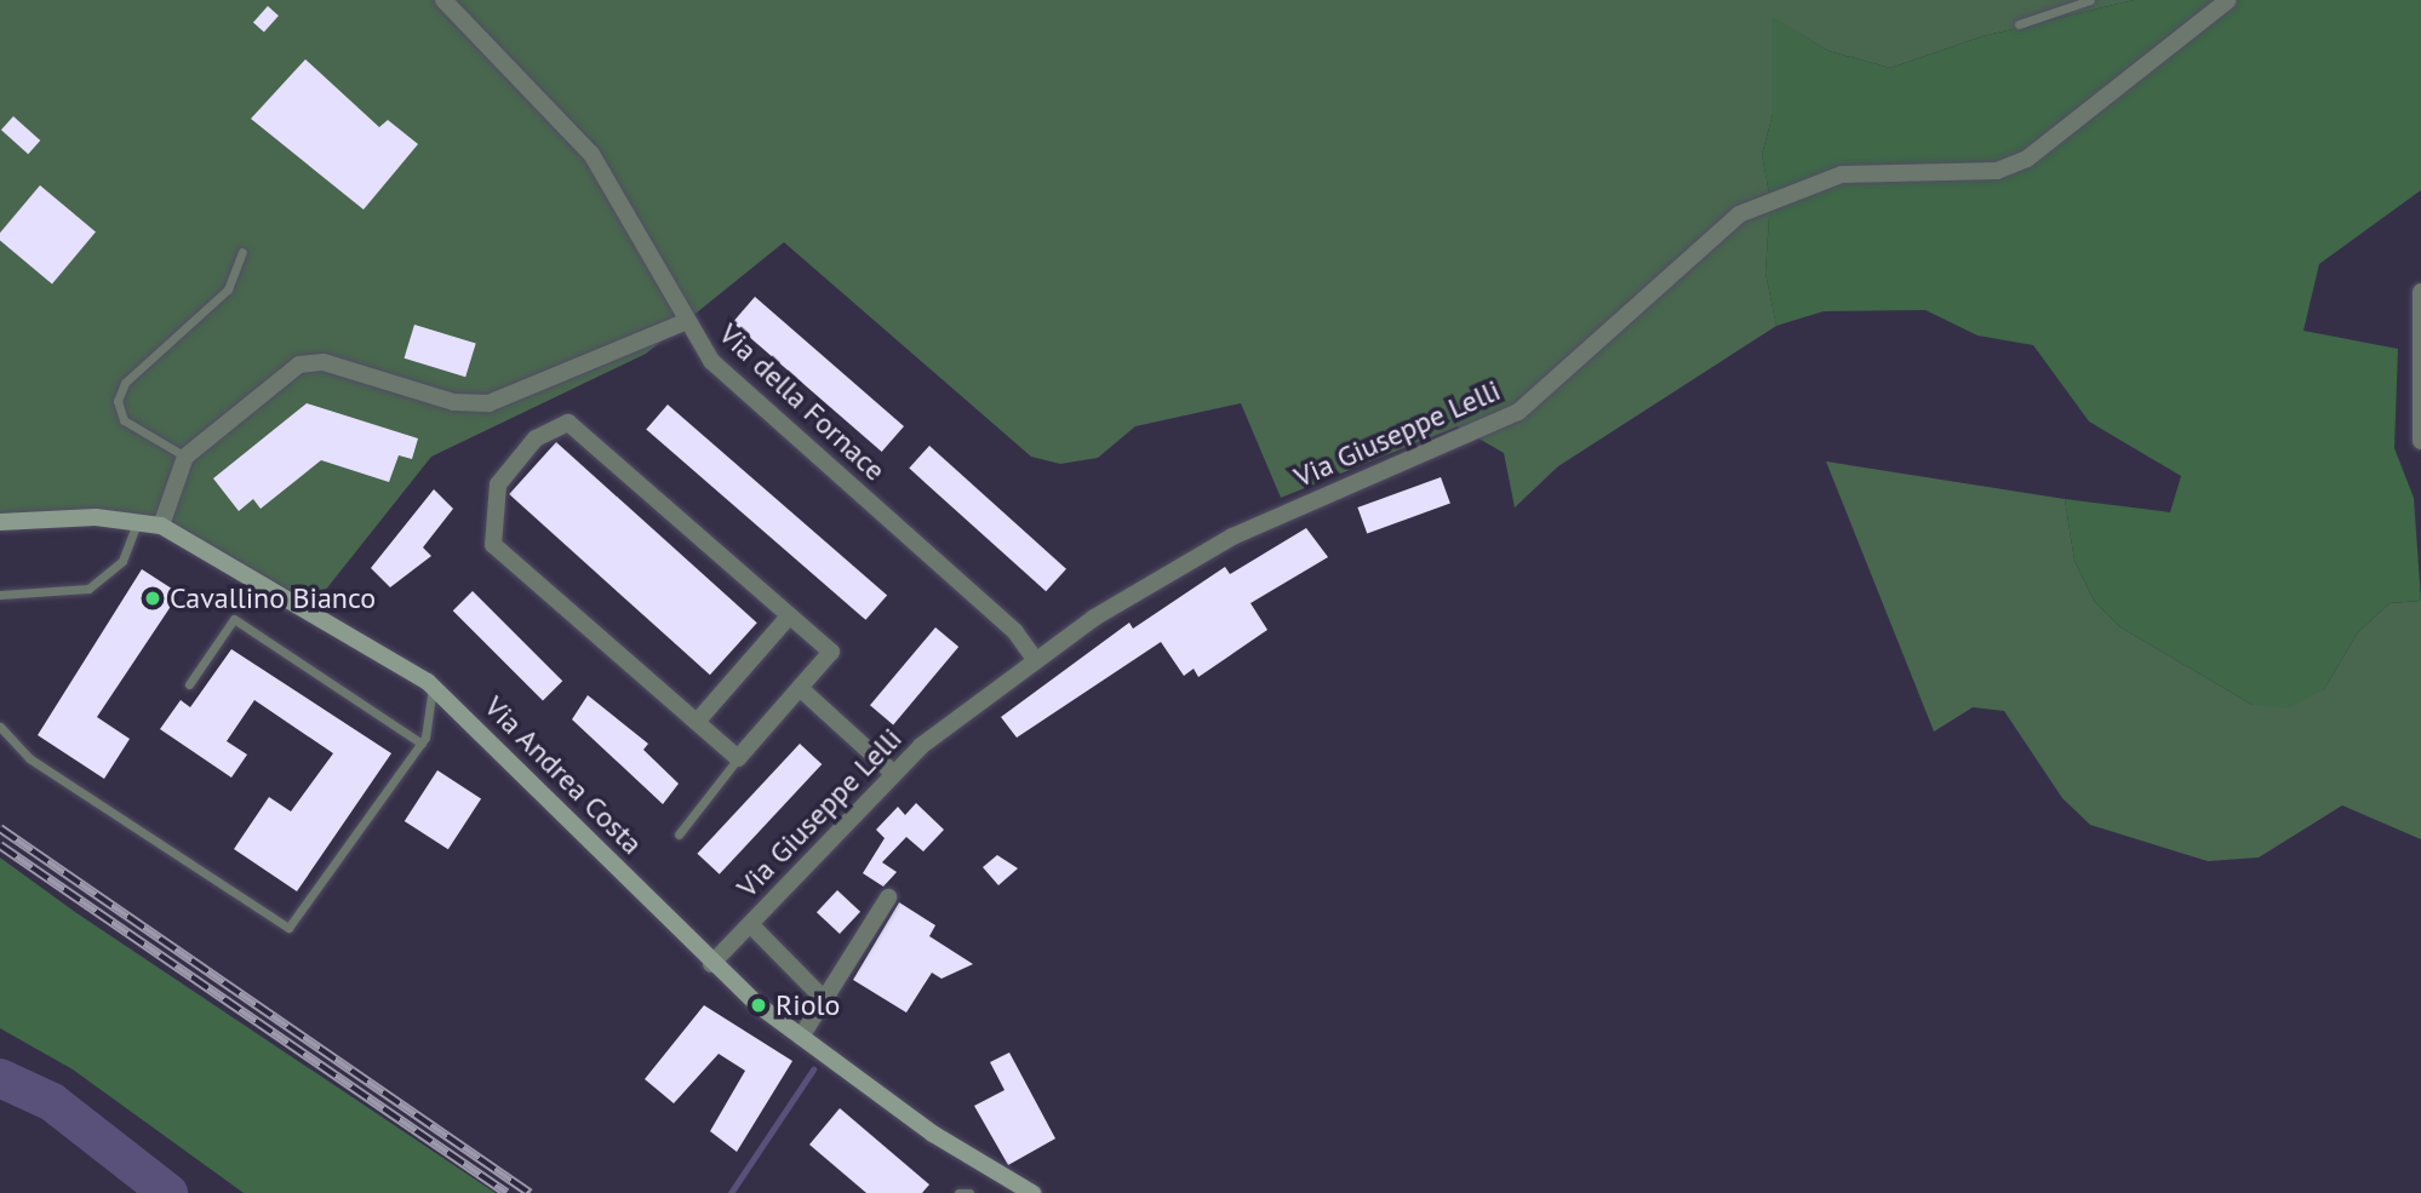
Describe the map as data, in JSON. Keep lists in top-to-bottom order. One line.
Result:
{"streets":{"main road":["Via Andrea Costa"],"street":["Via della Fornace","Via Giuseppe Lelli"]},"crossings":[["Via della Fornace","Via Giuseppe Lelli"],["Via Giuseppe Lelli","Via Andrea Costa"]],"places":["Cavallino Bianco","Riolo"]}
